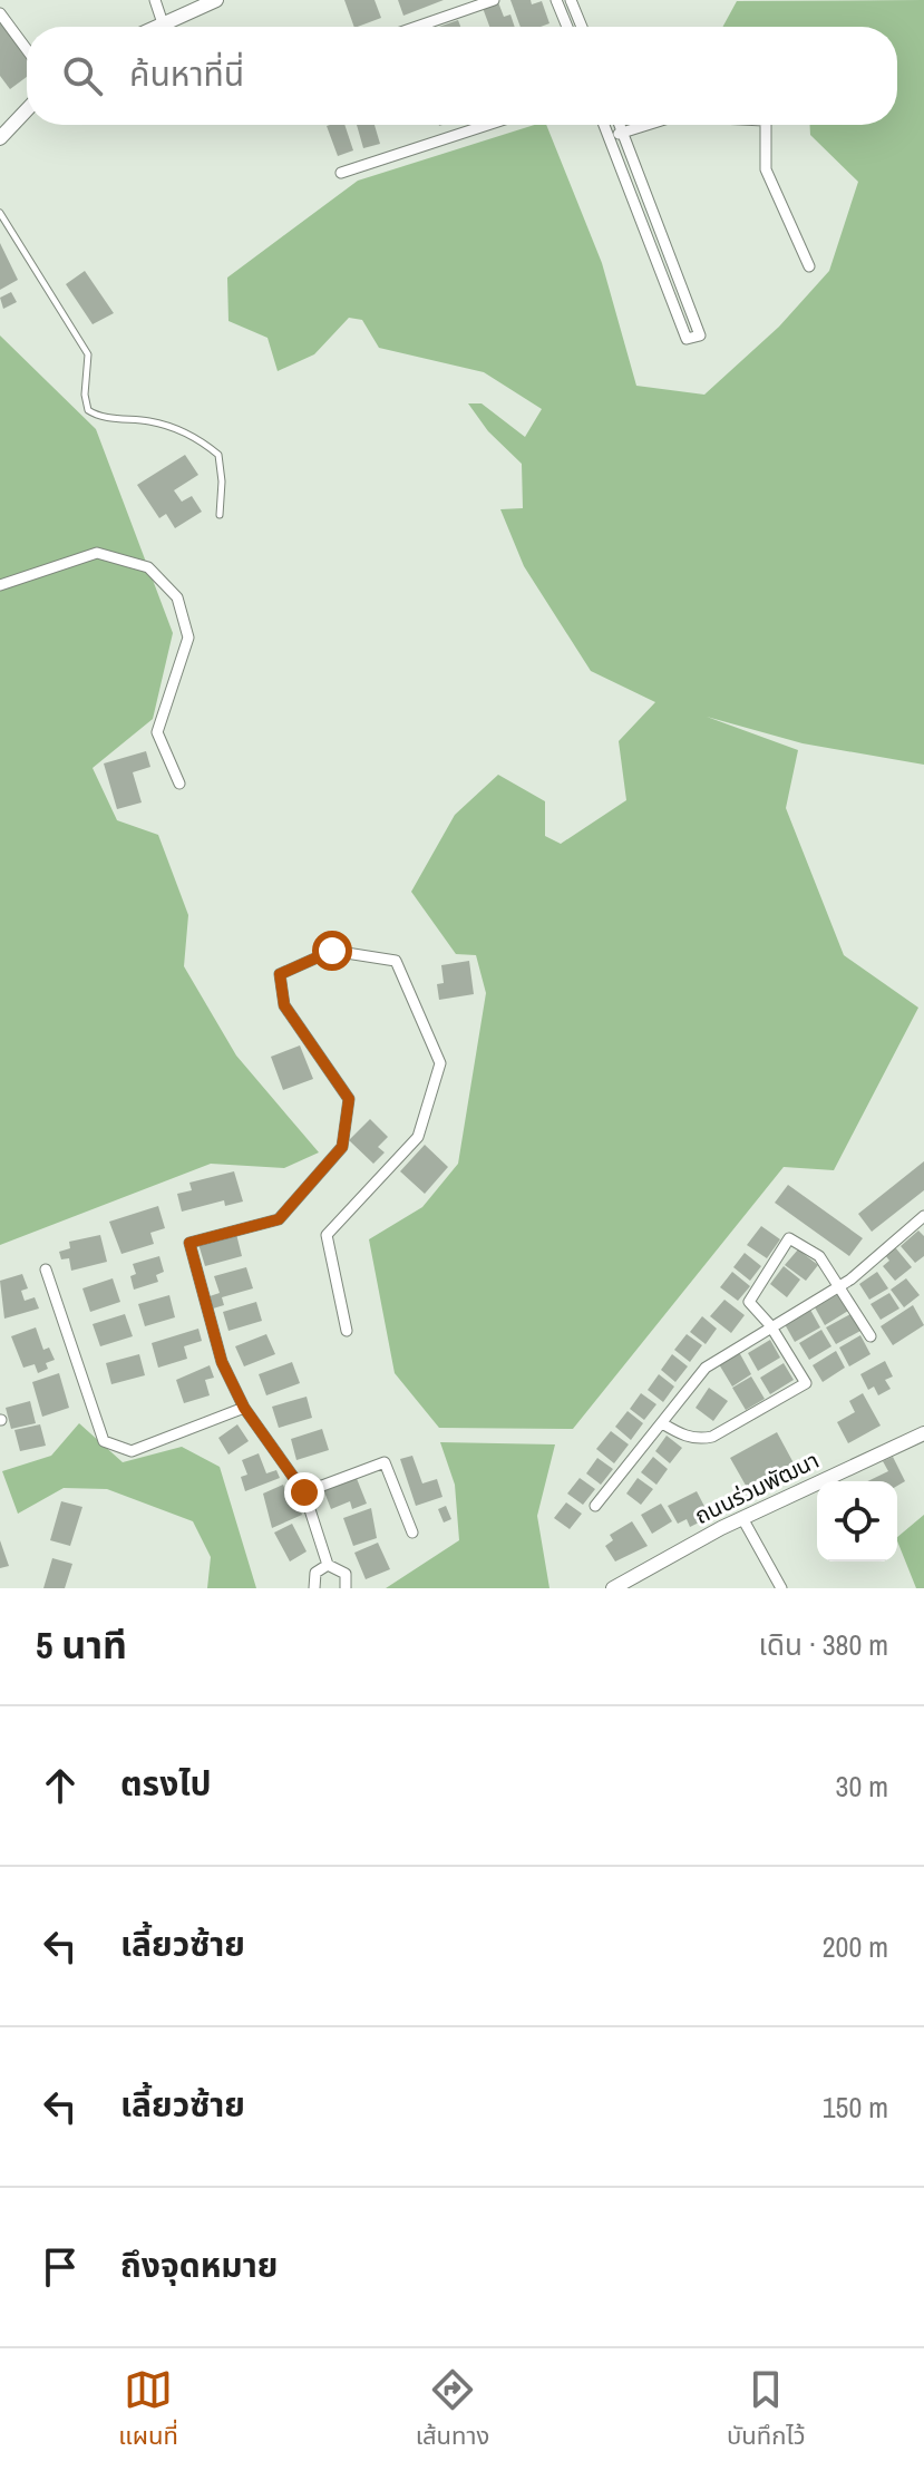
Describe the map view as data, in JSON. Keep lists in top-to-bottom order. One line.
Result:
{"streets":{"street":["ถนนร่วมพัฒนา"]},"page":{"search":"ค้นหาที่นี่","heading":["5 นาที","เดิน · 380 m"],"list":[["ตรงไป","30 m"],["เลี้ยวซ้าย","200 m"],["เลี้ยวซ้าย","150 m"],"ถึงจุดหมาย"],"nav":["แผนที่","เส้นทาง","บันทึกไว้"]}}
